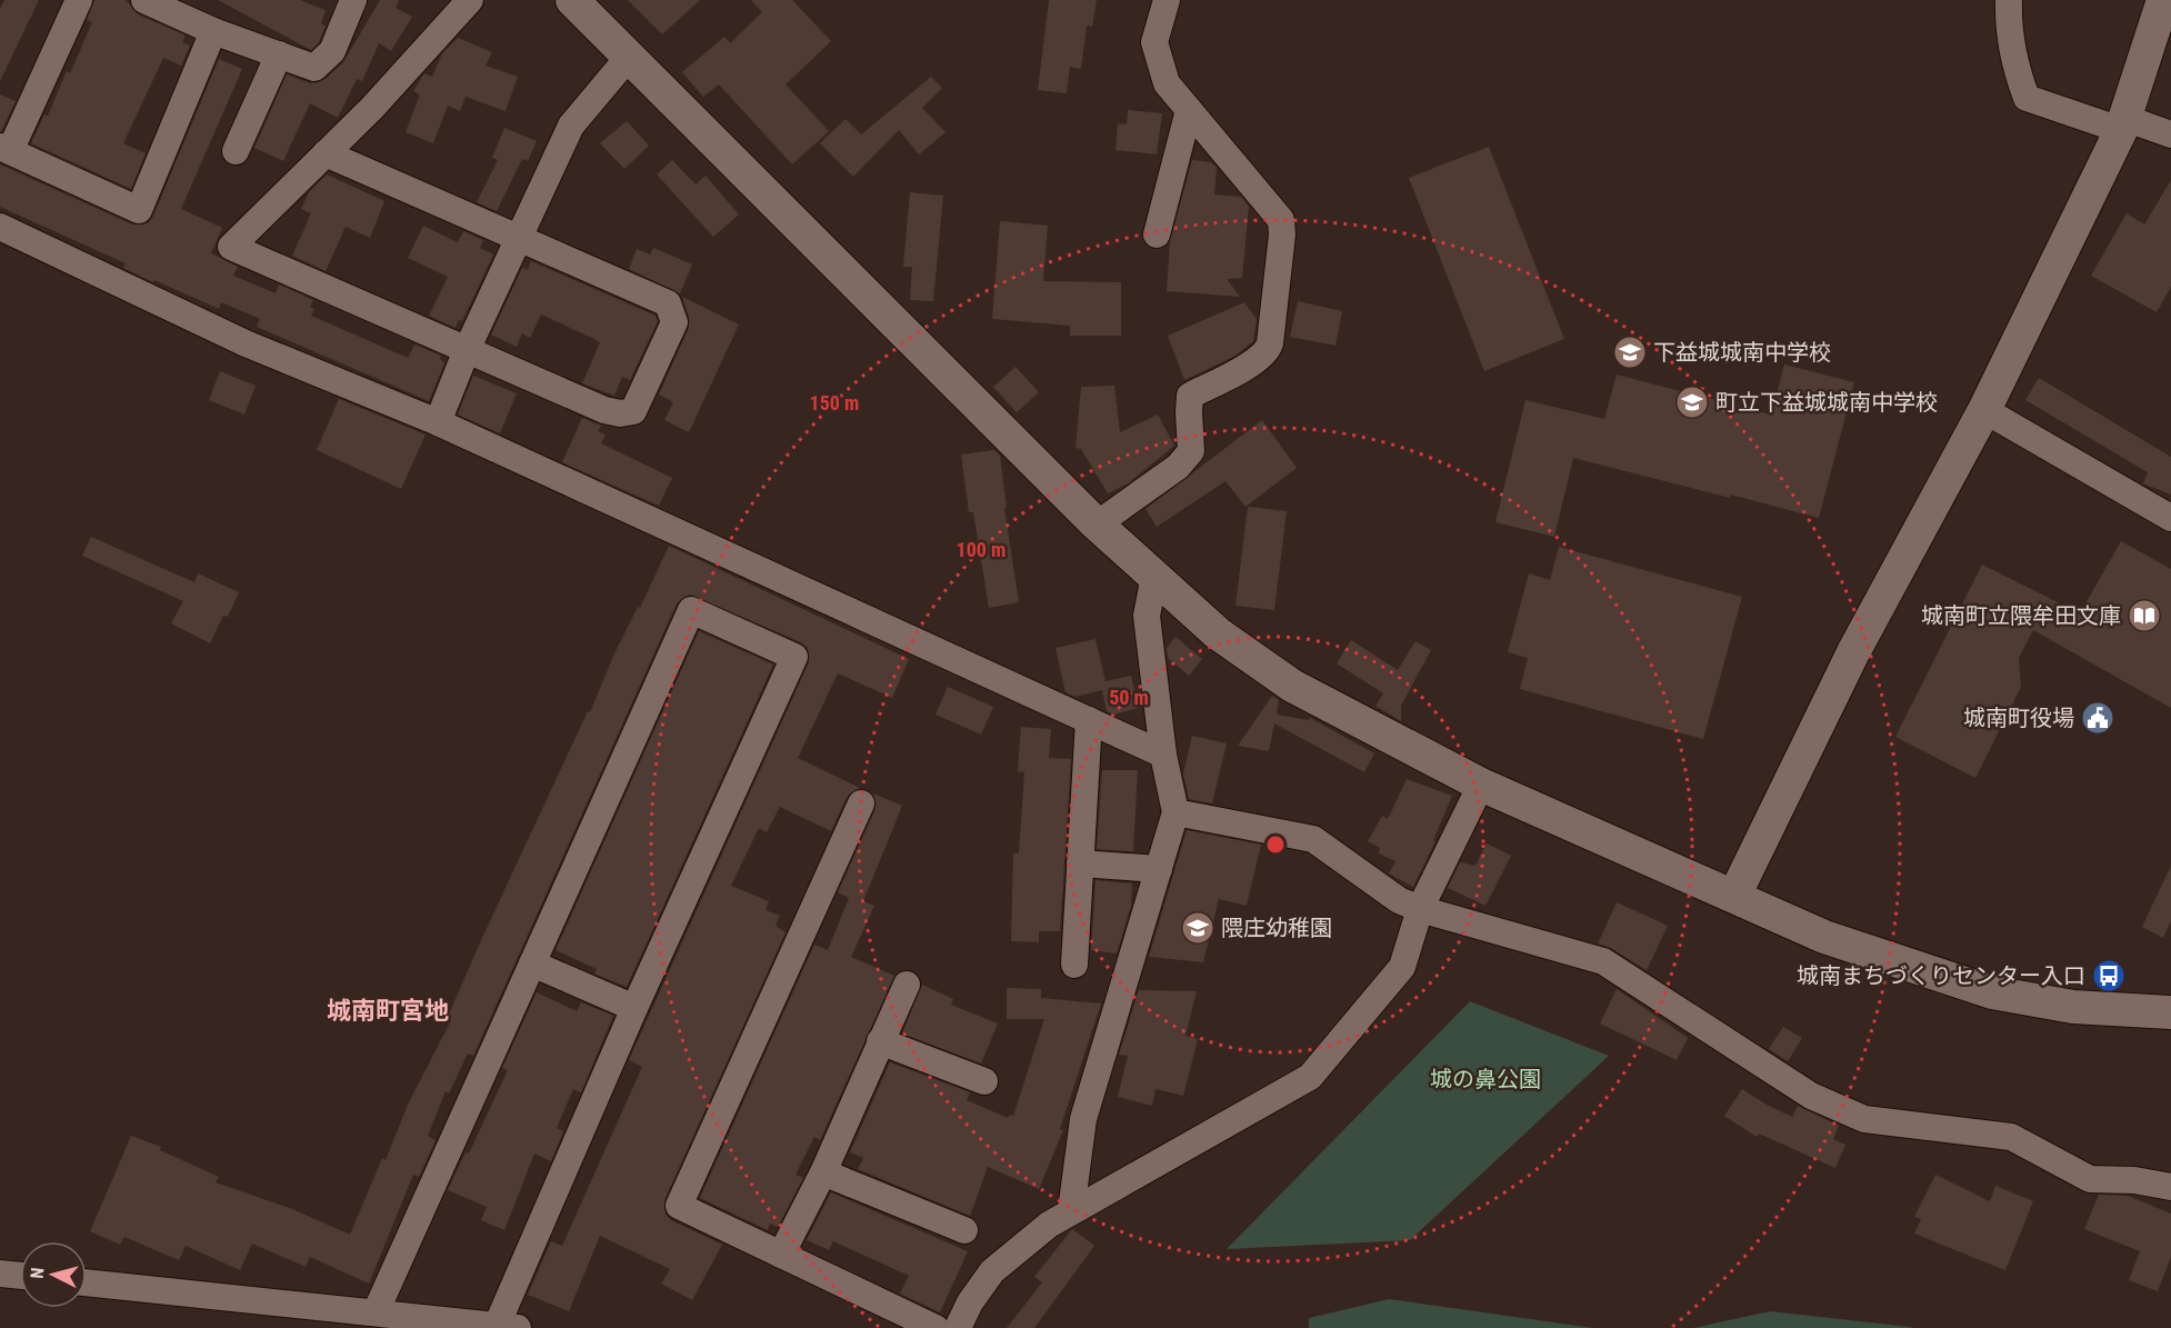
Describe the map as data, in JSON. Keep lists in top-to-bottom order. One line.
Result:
{"districts":["城南町宮地"],"parks":["城の鼻公園"],"places":{"school or university":["下益城城南中学校","町立下益城城南中学校","隈庄幼稚園"],"library":["城南町立隈牟田文庫"],"public building":["城南町役場"],"bus stop":["城南まちづくりセンター入口"]},"north":"left","rings":["150 m","100 m","50 m"]}
